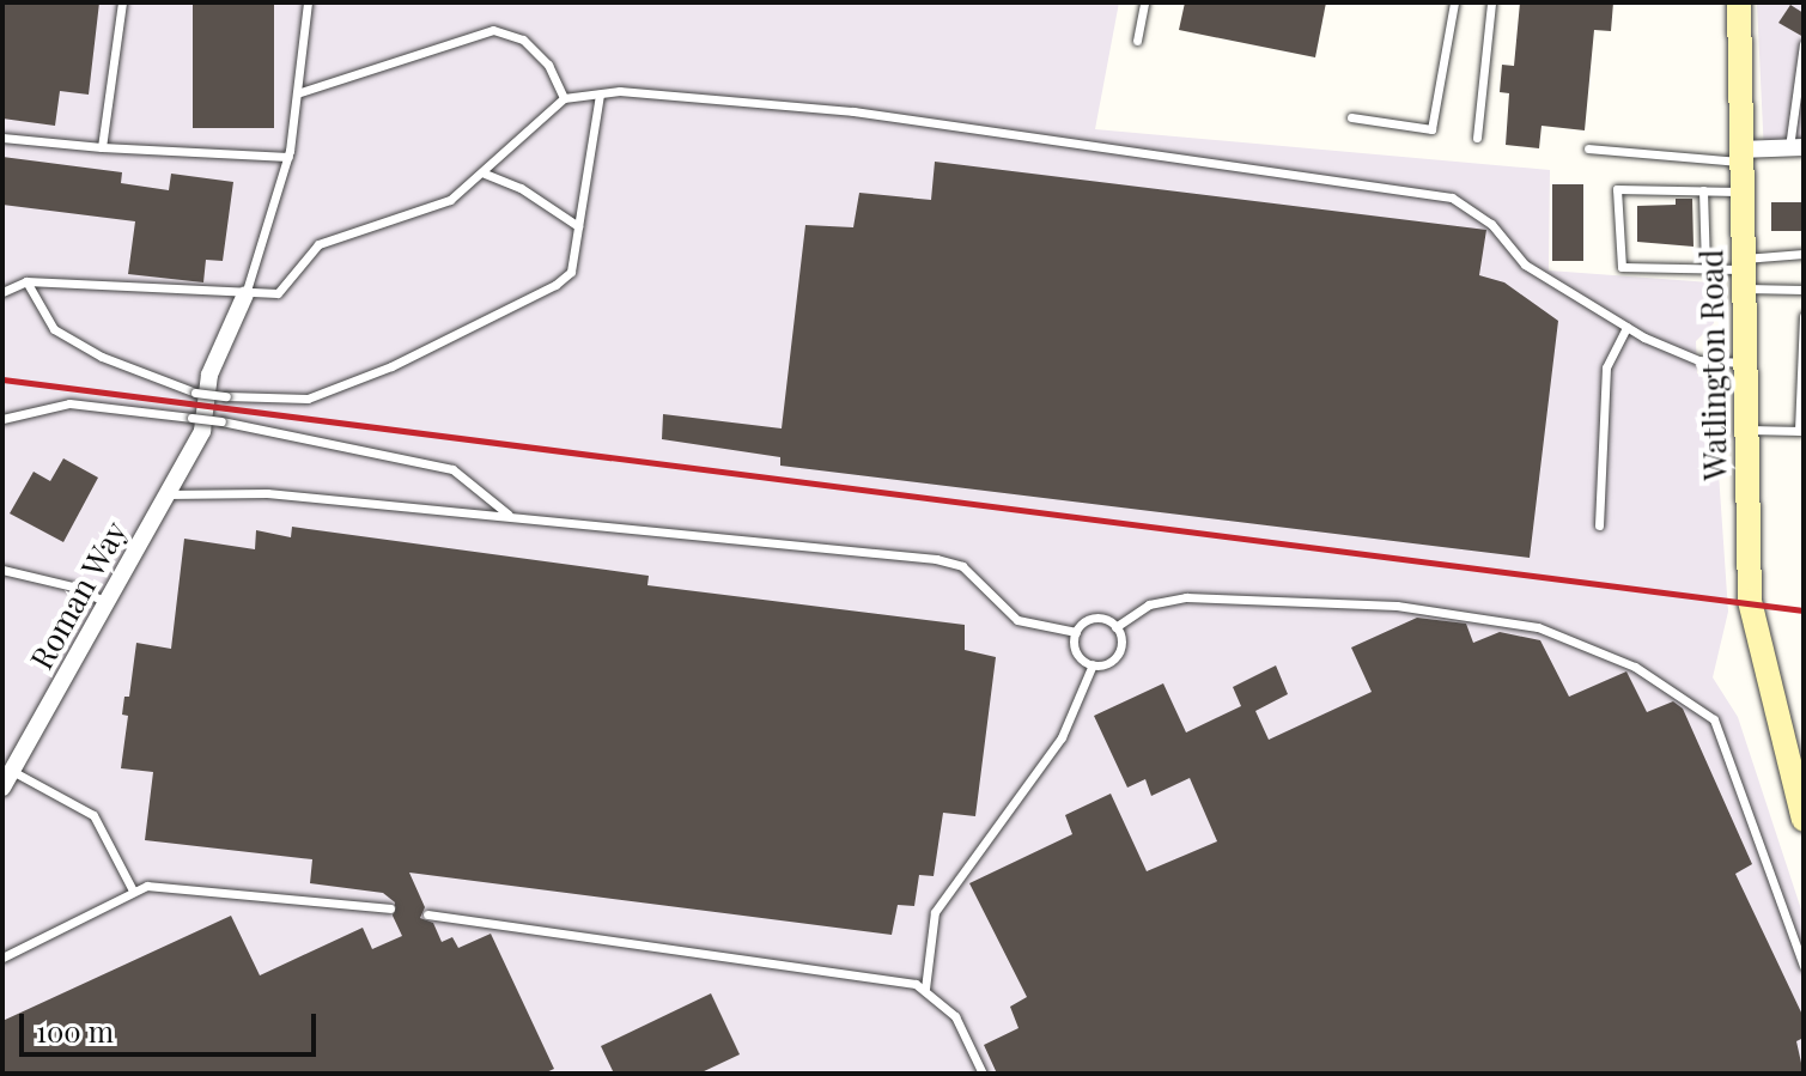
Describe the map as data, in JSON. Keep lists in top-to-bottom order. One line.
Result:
{"streets":{"main road":["Watlington Road"],"street":["Roman Way"]},"scale_bar":"100 m"}
